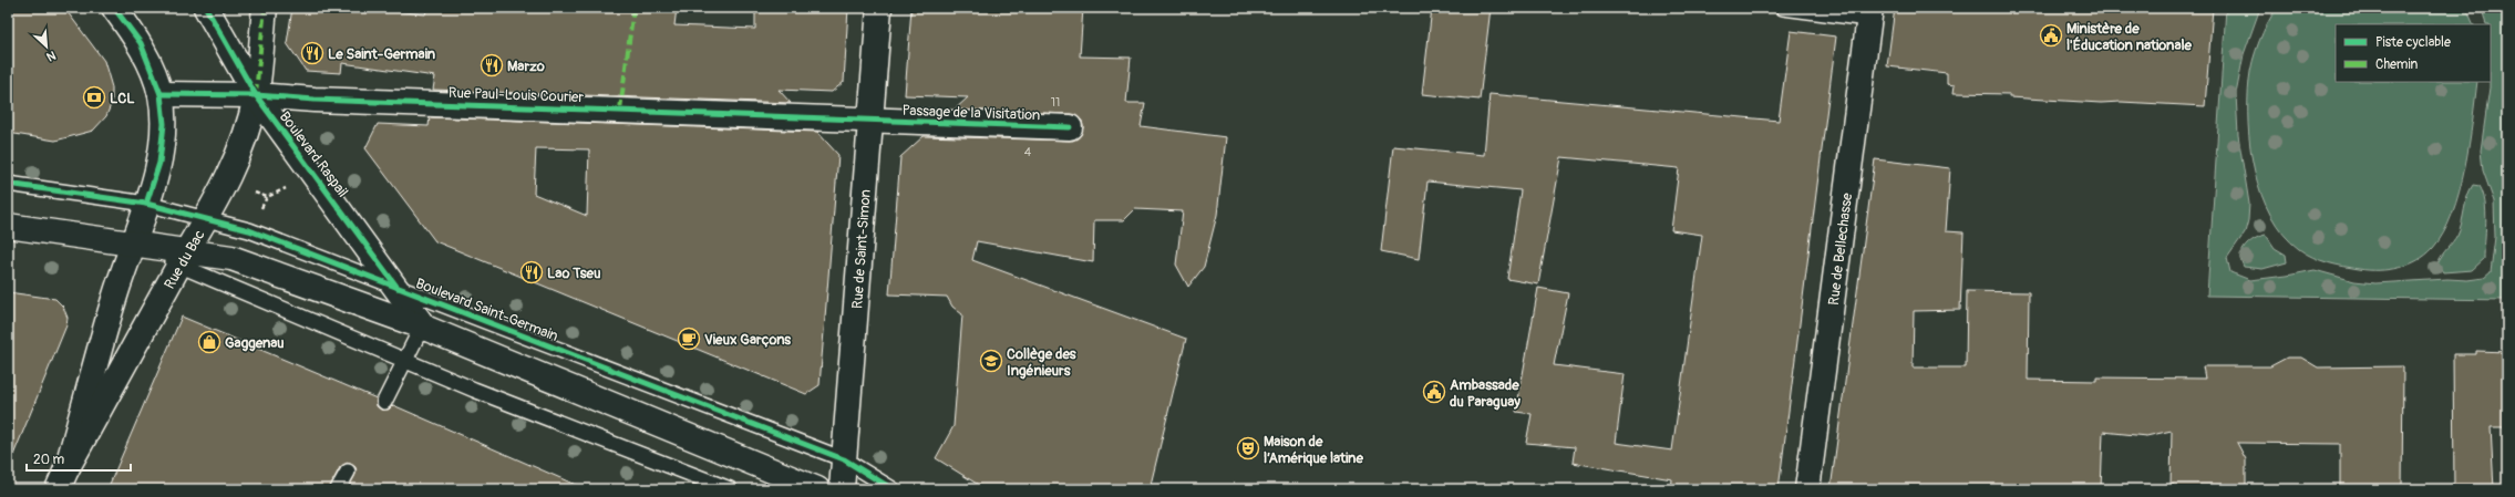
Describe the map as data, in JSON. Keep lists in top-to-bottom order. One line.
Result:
{"streets":{"street":["Rue Paul-Louis Courier","Passage de la Visitation","Boulevard Raspail","Rue de Saint-Simon","Rue de Bellechasse","Rue du Bac"],"lane":["Boulevard Saint-Germain"]},"crossings":[["Rue Paul-Louis Courier","Passage de la Visitation"],["Rue Paul-Louis Courier","Boulevard Raspail"],["Rue Paul-Louis Courier","Rue de Saint-Simon"],["Rue Paul-Louis Courier","Rue du Bac"],["Passage de la Visitation","Rue de Saint-Simon"],["Boulevard Raspail","Rue du Bac"],["Boulevard Raspail","Boulevard Saint-Germain"],["Rue de Saint-Simon","Boulevard Saint-Germain"],["Rue du Bac","Boulevard Saint-Germain"]],"places":{"public building":["Ministère de l'Éducation nationale","Ambassade du Paraguay"],"restaurant":["Le Saint-Germain","Marzo","Lao Tseu"],"bank":["LCL"],"cafe":["Vieux Garçons"],"shop":["Gaggenau"],"school or university":["Collège des Ingénieurs"],"theatre":["Maison de l’Amérique latine"]},"house_numbers":["11","4"],"legend":["Piste cyclable","Chemin"],"scale_bar":"20 m","north":"bottom right"}
